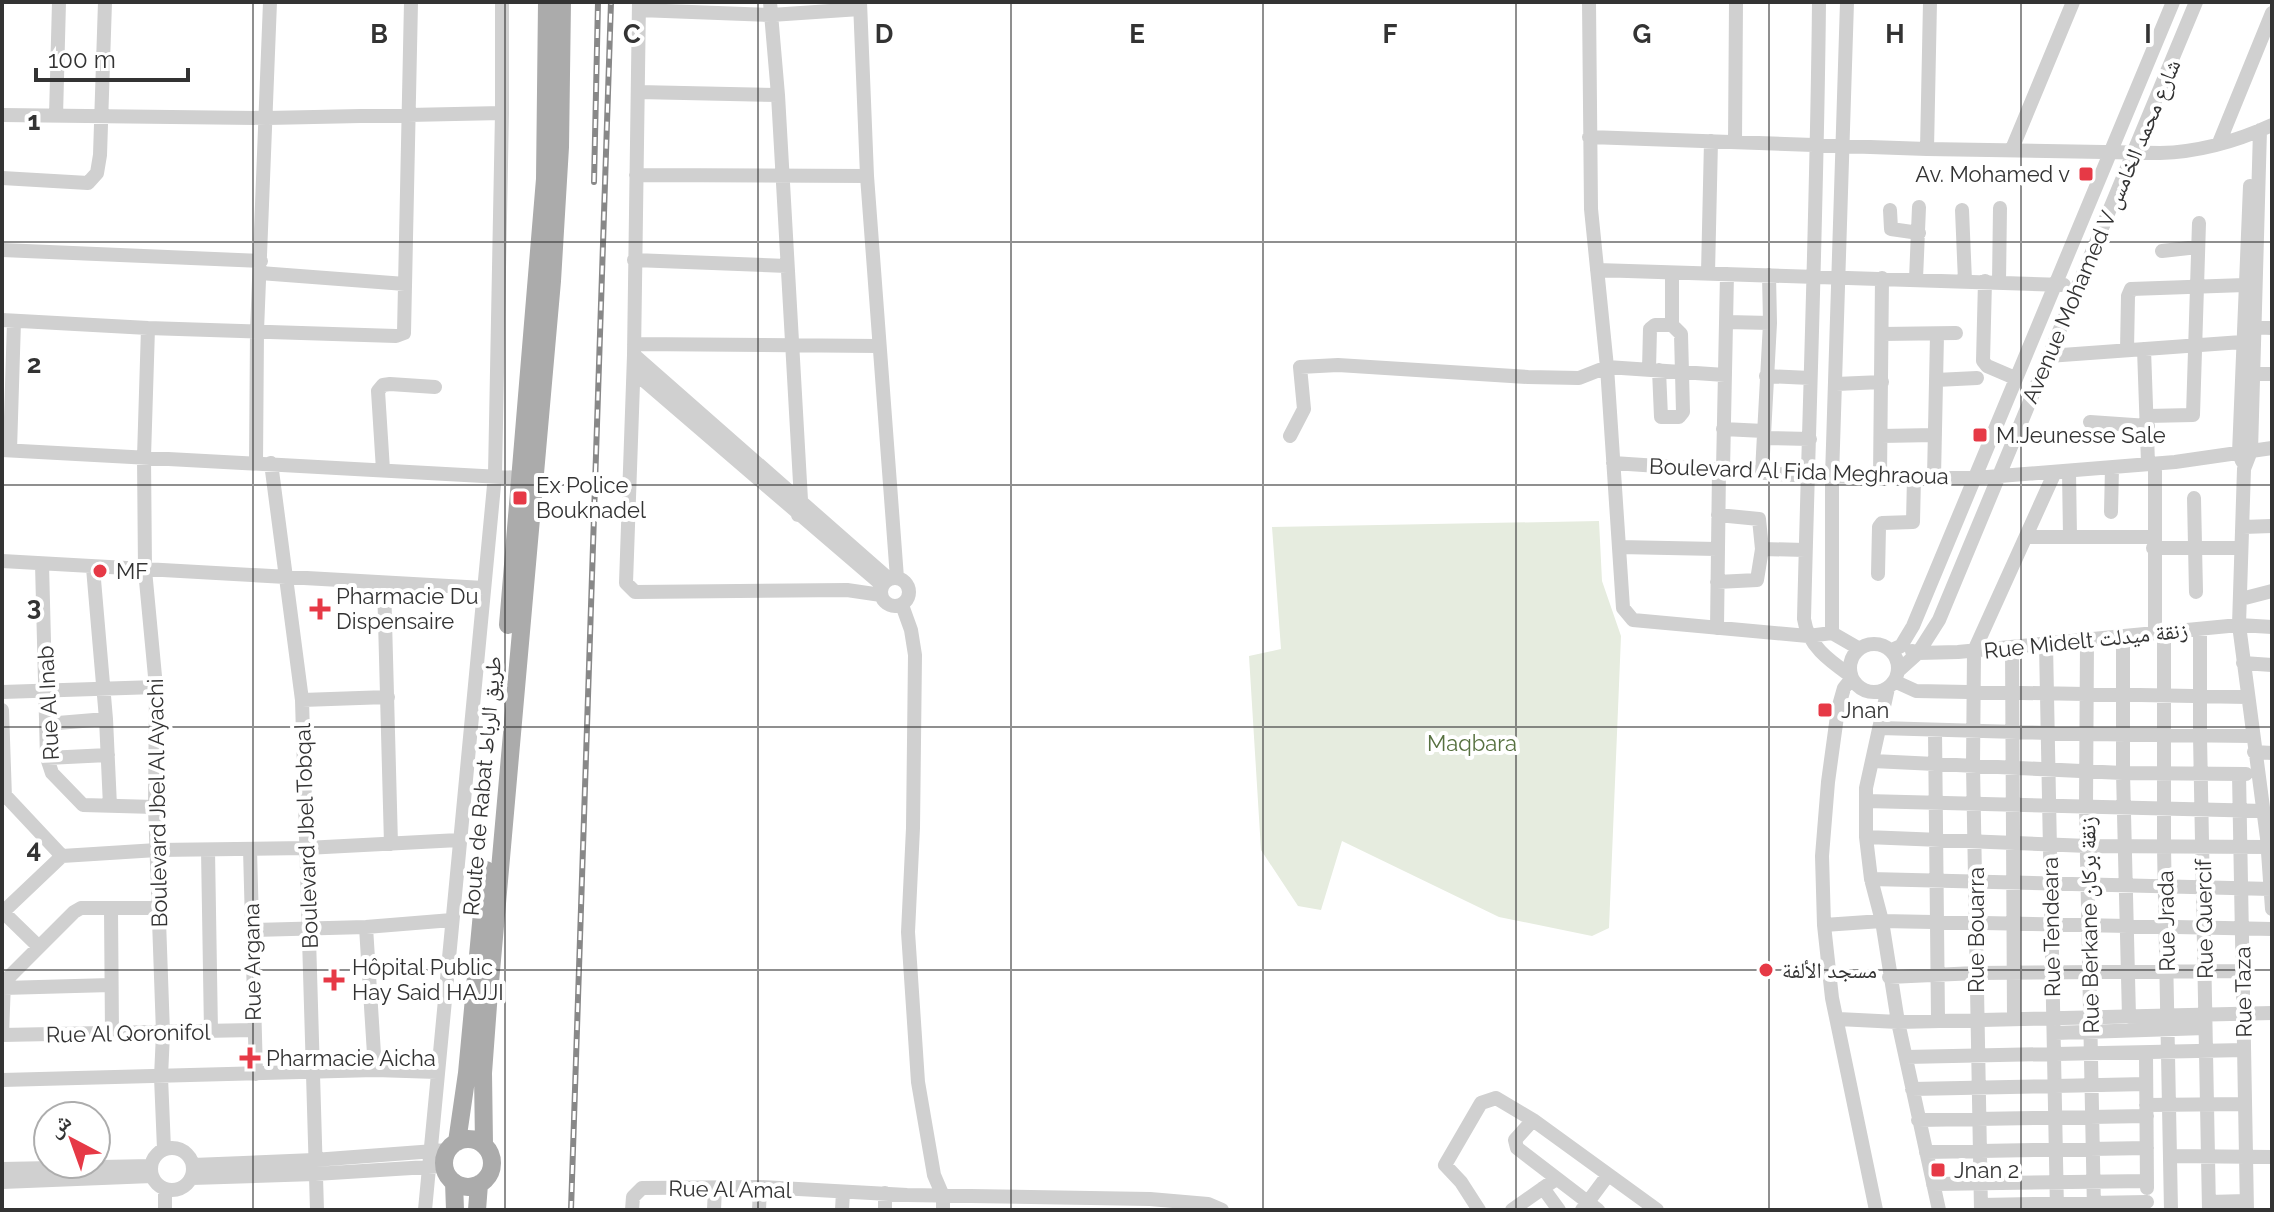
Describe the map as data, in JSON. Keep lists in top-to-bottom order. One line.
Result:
{"streets":{"main road":["Route de Rabat طريق الرباط"],"street":["Avenue Mohamed V شارع محمد الخامس","Boulevard Al Fida Meghraoua","Rue Midelt زنقة ميدلت","Rue Al Inab","Boulevard Jbel Al Ayachi","Boulevard Jbel Tobqal","Rue Quercif","Rue Jrada","Rue Berkane زنقة بركان","Rue Tendeara","Rue Bouarra","Rue Argana","Rue Taza","Rue Al Qoronifol","Rue Al Amal"]},"crossings":[["Avenue Mohamed V شارع محمد الخامس","Boulevard Al Fida Meghraoua"],["Avenue Mohamed V شارع محمد الخامس","Rue Midelt زنقة ميدلت"],["Boulevard Al Fida Meghraoua","Rue Jrada"],["Rue Midelt زنقة ميدلت","Rue Quercif"],["Rue Midelt زنقة ميدلت","Rue Jrada"],["Rue Midelt زنقة ميدلت","Rue Berkane زنقة بركان"],["Rue Midelt زنقة ميدلت","Rue Tendeara"],["Rue Midelt زنقة ميدلت","Rue Bouarra"],["Rue Al Inab","Boulevard Jbel Al Ayachi"],["Boulevard Jbel Al Ayachi","Rue Al Qoronifol"],["Rue Argana","Rue Al Qoronifol"]],"parks":["Maqbara"],"places":{"transit":["Av. Mohamed v","M.Jeunesse Sale","Ex Police Bouknadel","Jnan","Jnan 2"],"other":["MF","مسجد الألفة"],"health":["Pharmacie Du Dispensaire","Hôpital Public Hay Said HAJJI","Pharmacie Aicha"]},"scale_bar":"100 m","north":"top left","grid":{"columns":["B","C","D","E","F","G","H","I"],"rows":["1","2","3","4"]}}
